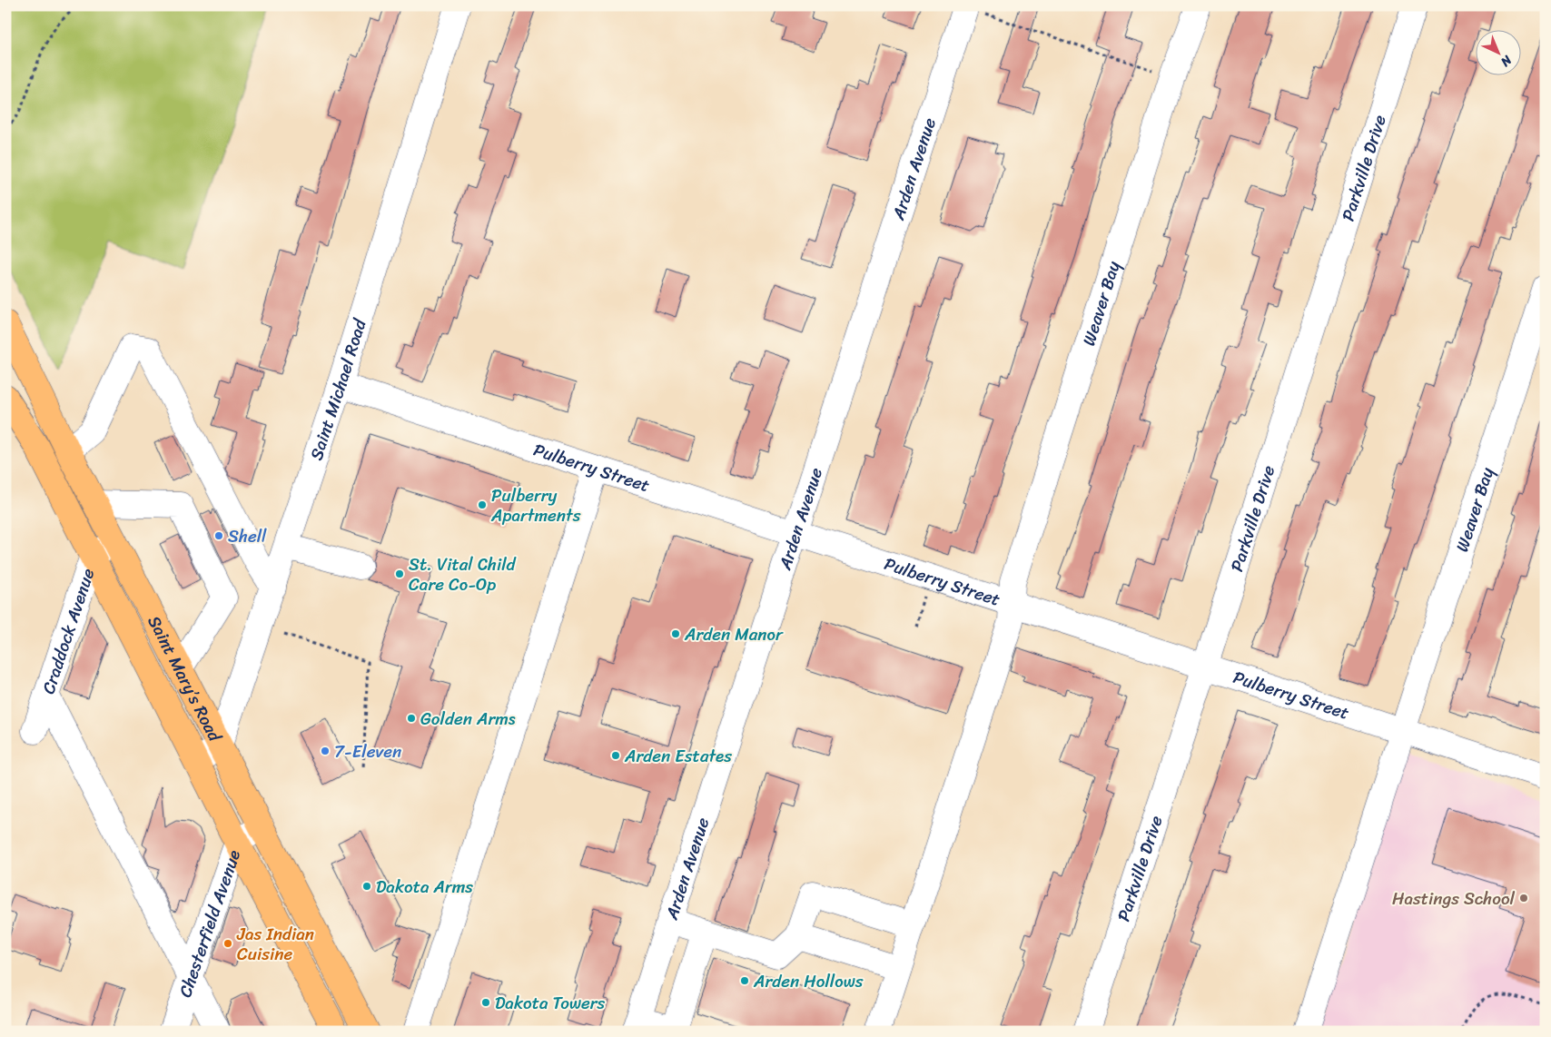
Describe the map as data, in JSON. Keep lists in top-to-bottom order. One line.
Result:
{"streets":{"main road":["Saint Mary’s Road"],"street":["Arden Avenue","Parkville Drive","Weaver Bay","Saint Michael Road","Pulberry Street","Craddock Avenue","Chesterfield Avenue"]},"crossings":[["Arden Avenue","Pulberry Street"],["Parkville Drive","Pulberry Street"],["Weaver Bay","Pulberry Street"],["Saint Michael Road","Pulberry Street"],["Saint Michael Road","Saint Mary’s Road"],["Craddock Avenue","Saint Mary’s Road"],["Saint Mary’s Road","Chesterfield Avenue"]],"places":["Pulberry Apartments","Shell","St. Vital Child Care Co-Op","Arden Manor","Golden Arms","7-Eleven","Arden Estates","Dakota Arms","Hastings School","Jas Indian Cuisine","Arden Hollows","Dakota Towers"],"north":"bottom right"}
